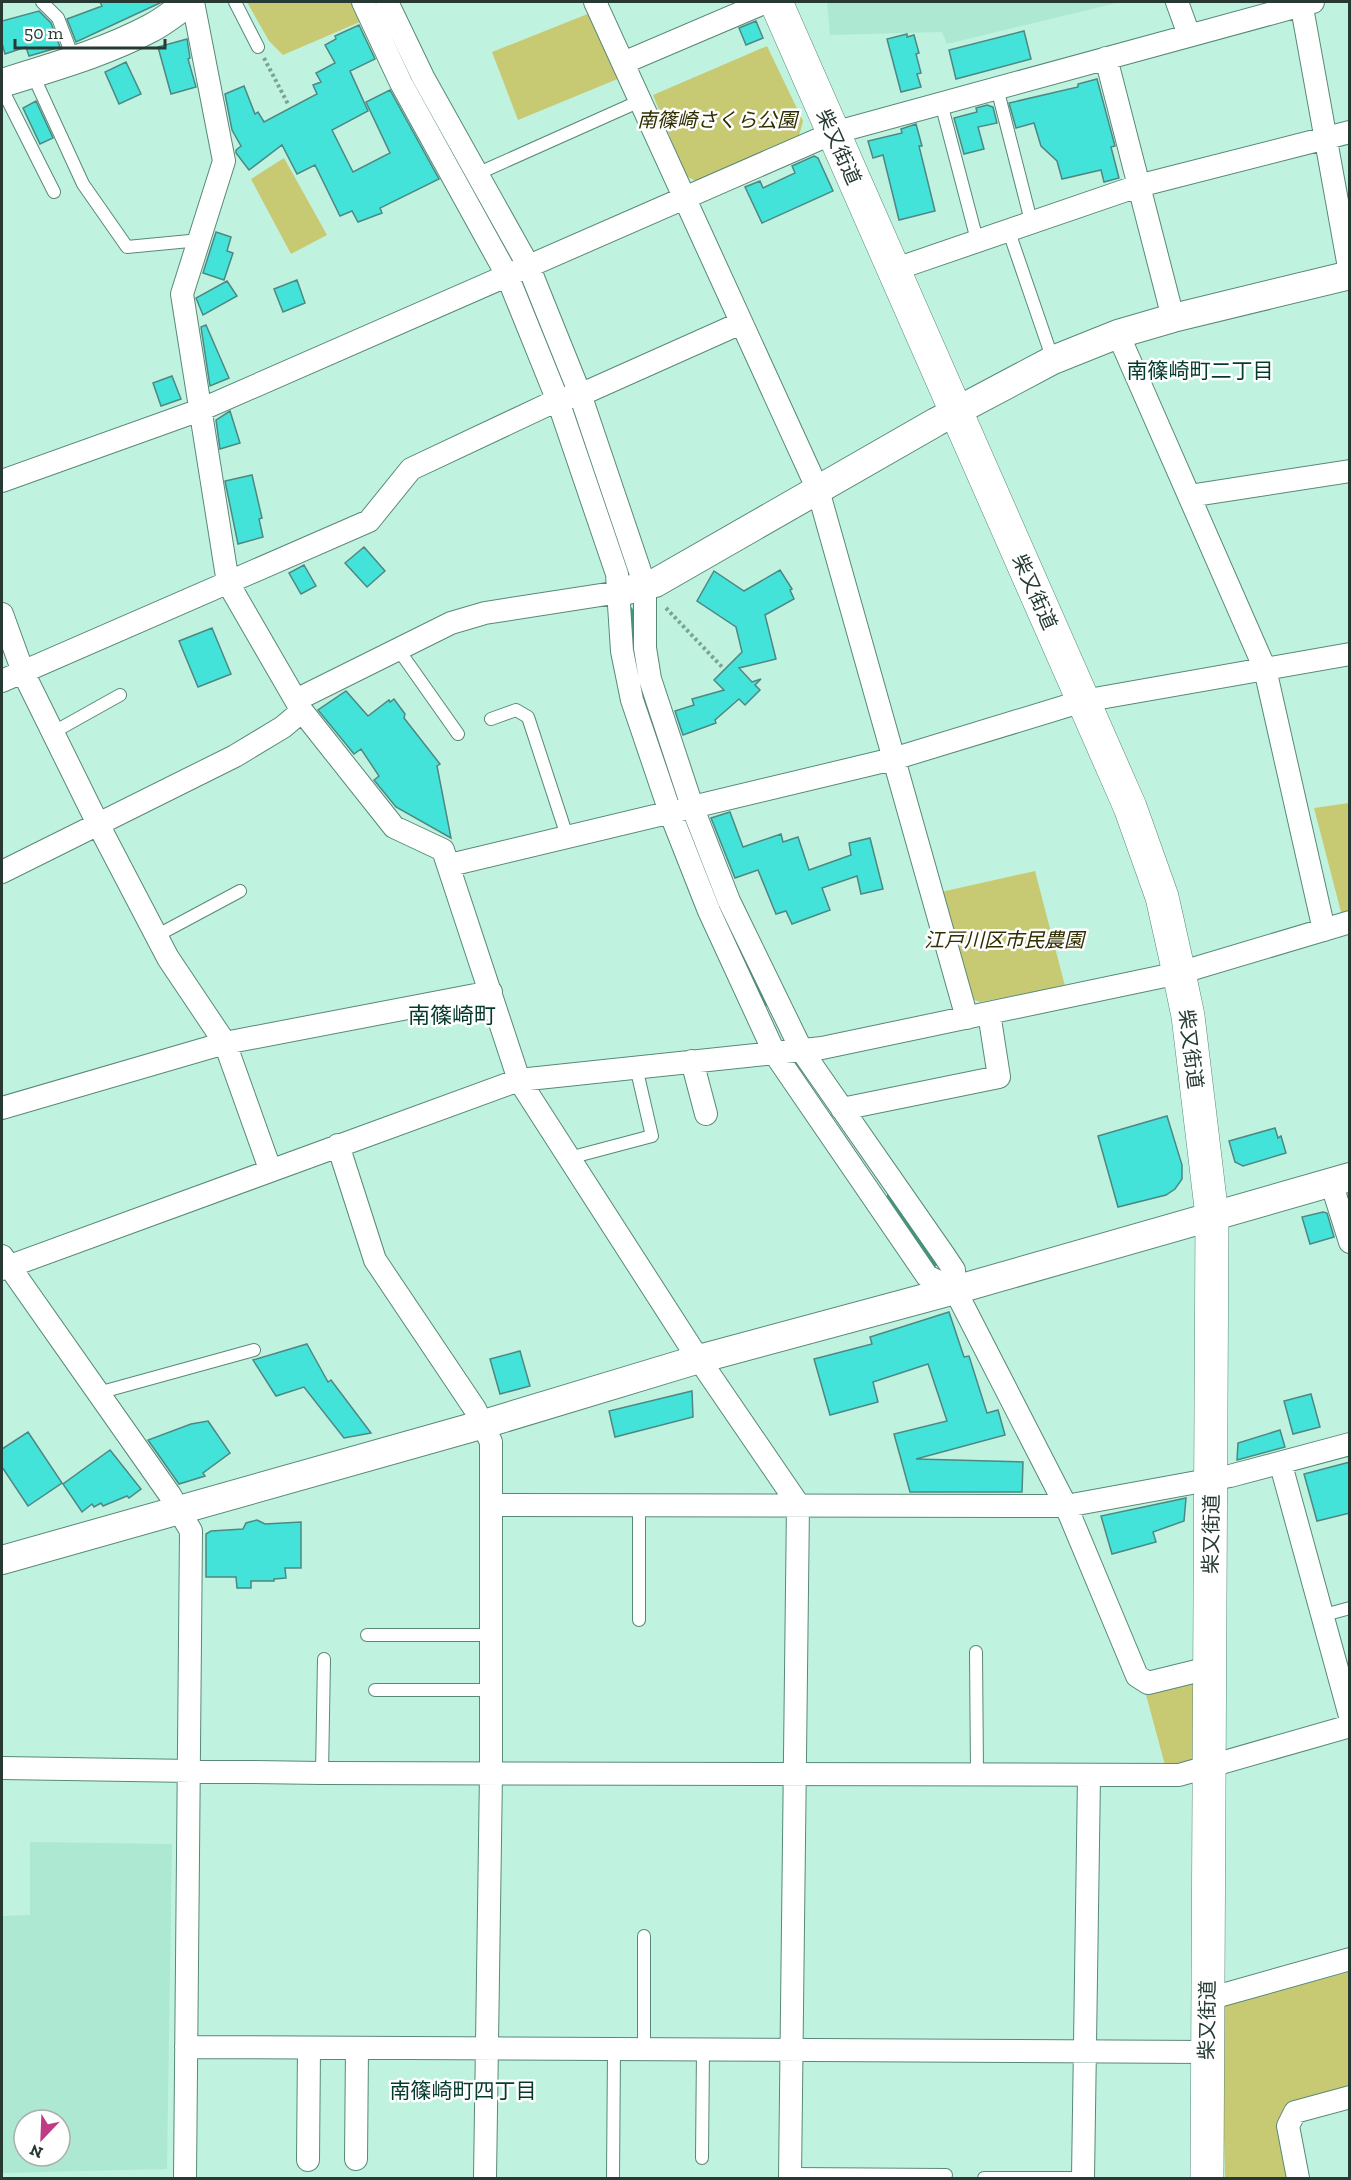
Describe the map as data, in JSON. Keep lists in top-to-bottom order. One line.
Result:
{"streets":{"main road":["柴又街道"]},"districts":["南篠崎町二丁目","南篠崎町","南篠崎町四丁目"],"parks":["南篠崎さくら公園","江戸川区市民農園"],"scale_bar":"50 m","north":"bottom left"}
